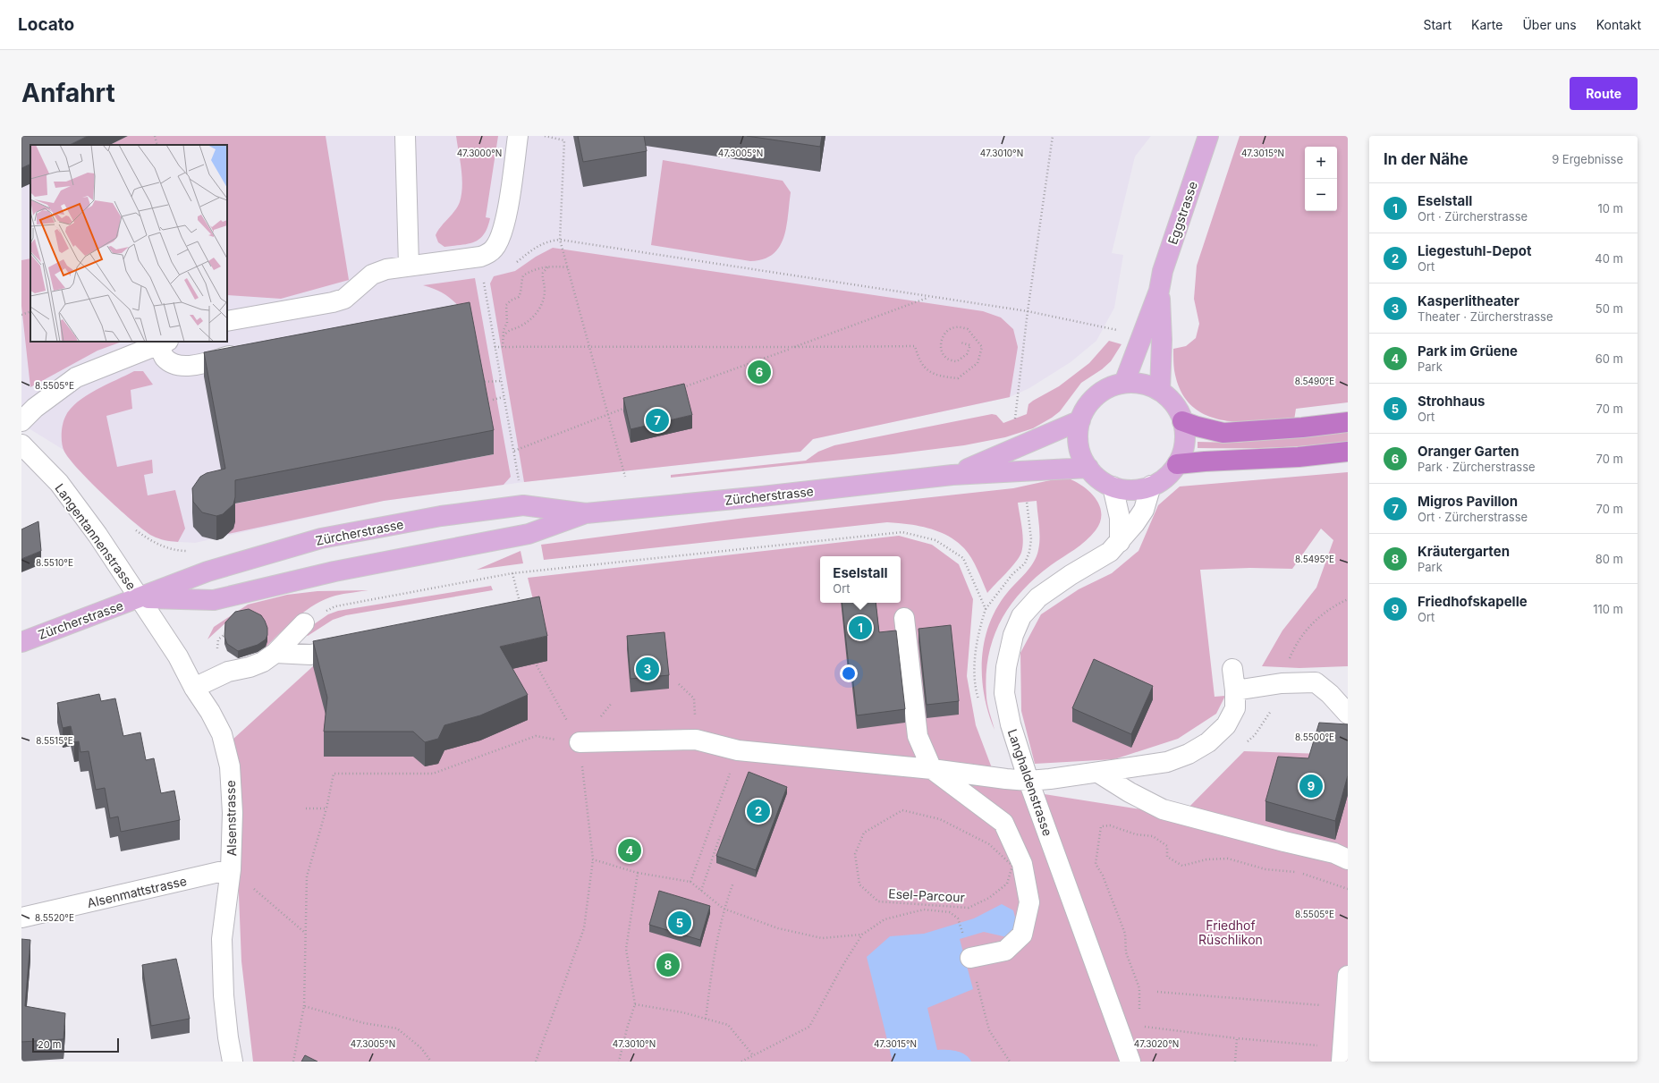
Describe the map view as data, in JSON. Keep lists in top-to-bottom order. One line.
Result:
{"streets":{"main road":["Eggstrasse","Zürcherstrasse"],"street":["Langentannenstrasse","Langhaldenstrasse","Alsenstrasse","Alsenmattstrasse"],"path":["Esel-Parcour"]},"crossings":[["Eggstrasse","Zürcherstrasse"],["Eggstrasse","Langhaldenstrasse"],["Zürcherstrasse","Langentannenstrasse"],["Zürcherstrasse","Langhaldenstrasse"],["Zürcherstrasse","Alsenstrasse"],["Langentannenstrasse","Alsenstrasse"],["Alsenstrasse","Alsenmattstrasse"]],"parks":["Friedhof Rüschlikon"],"scale_bar":"20 m","page":{"header":"Locato","nav":["Start","Karte","Über uns","Kontakt"],"buttons":"Route","title":"Anfahrt","heading":["In der Nähe","9 Ergebnisse"],"map_buttons":["+","−"],"list":[{"mark":"1","name":"Eselstall","note":"Ort · Zürcherstrasse","value":"10 m"},{"mark":"2","name":"Liegestuhl-Depot","note":"Ort","value":"40 m"},{"mark":"3","name":"Kasperlitheater","note":"Theater · Zürcherstrasse","value":"50 m"},{"mark":"4","name":"Park im Grüene","note":"Park","value":"60 m"},{"mark":"5","name":"Strohhaus","note":"Ort","value":"70 m"},{"mark":"6","name":"Oranger Garten","note":"Park · Zürcherstrasse","value":"70 m"},{"mark":"7","name":"Migros Pavillon","note":"Ort · Zürcherstrasse","value":"70 m"},{"mark":"8","name":"Kräutergarten","note":"Park","value":"80 m"},{"mark":"9","name":"Friedhofskapelle","note":"Ort","value":"110 m"}],"pins":["6","7","1","3","9","2","4","5","8"],"popup":["Eselstall","Ort"],"scale":"20 m"},"coordinates":["47.3000°N","47.3005°N","47.3010°N","47.3015°N","8.5490°E","8.5505°E","8.5495°E","8.5510°E","8.5500°E","8.5515°E","8.5520°E","47.3020°N"]}
